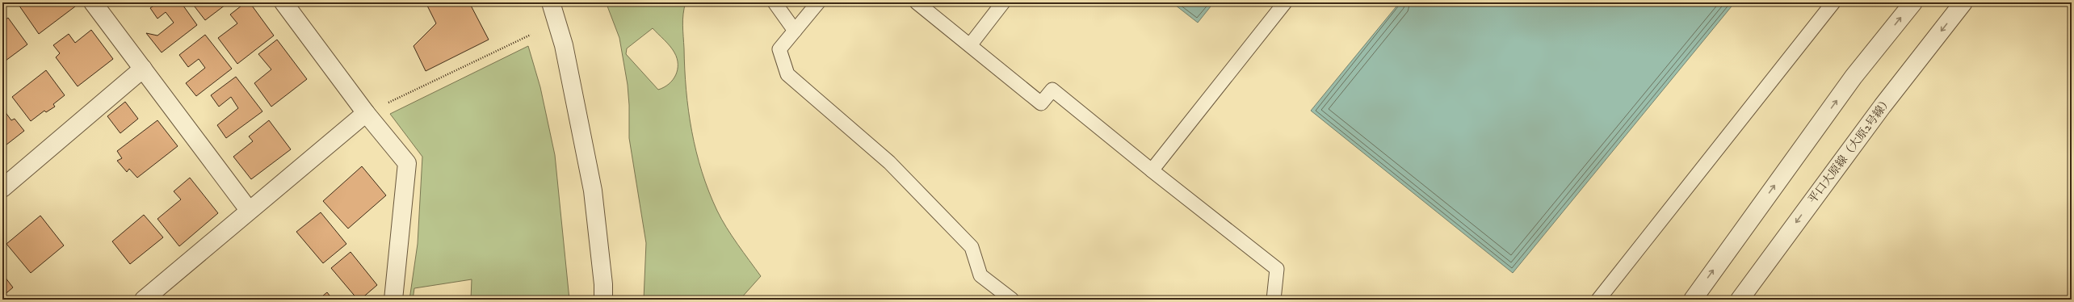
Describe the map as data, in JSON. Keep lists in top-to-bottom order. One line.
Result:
{"streets":{"street":["平口大原線（大原2号線）"]}}
